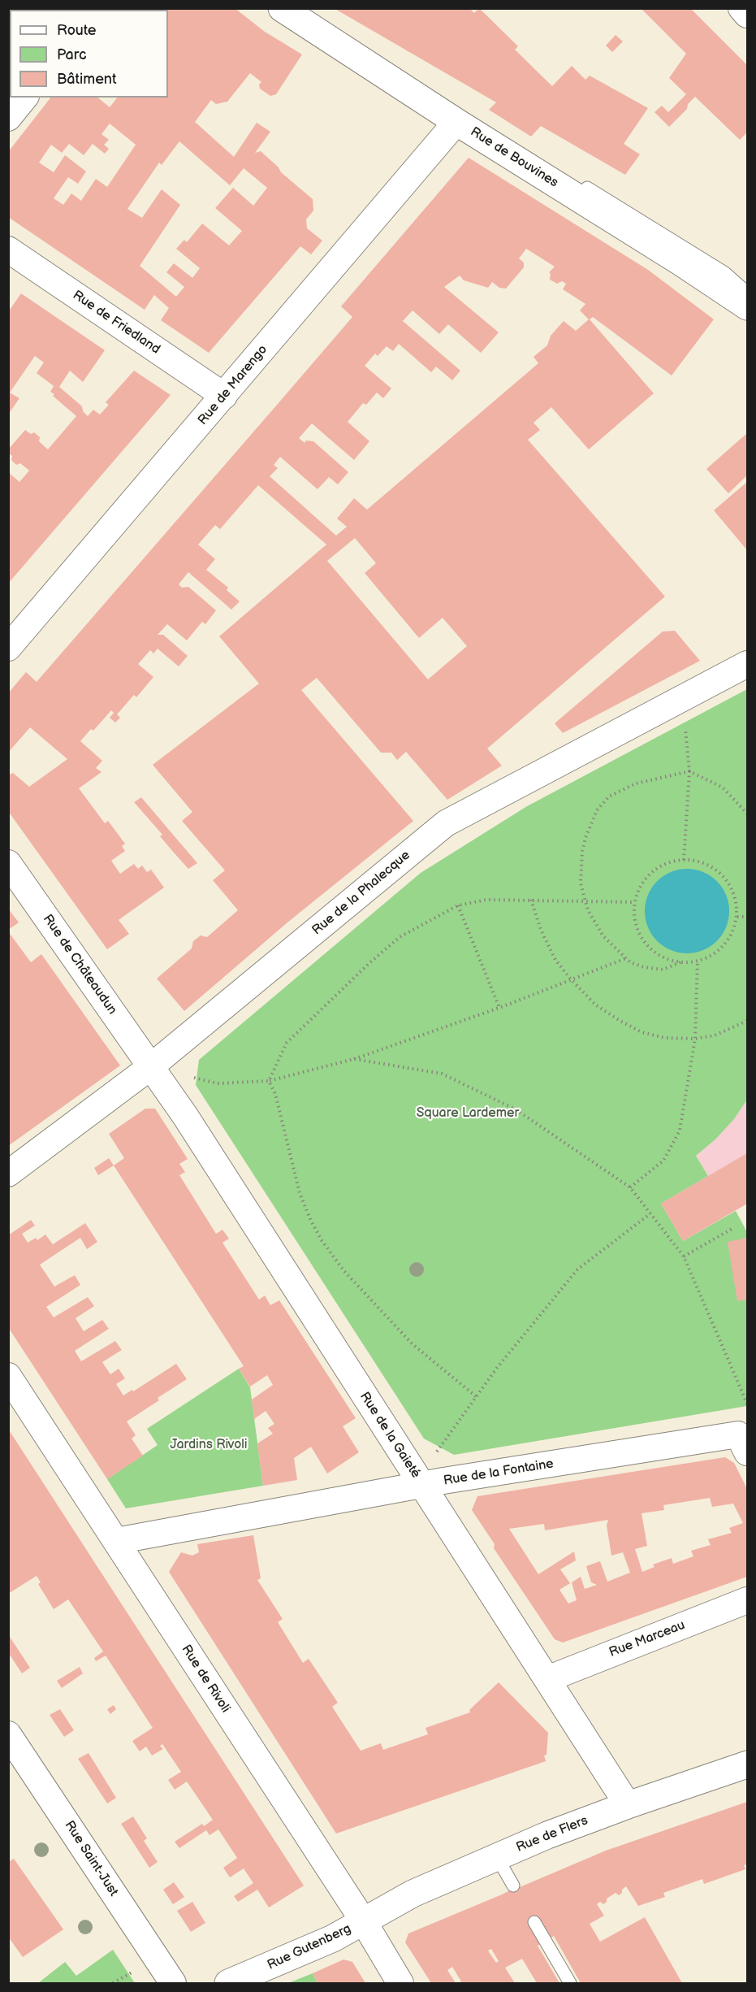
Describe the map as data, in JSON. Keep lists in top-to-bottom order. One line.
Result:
{"streets":{"street":["Rue de Bouvines","Rue de Friedland","Rue de Marengo","Rue de la Phalecque","Rue de Châteaudun","Rue de la Gaieté","Rue de la Fontaine","Rue Marceau","Rue de Rivoli","Rue de Flers","Rue Saint-Just","Rue Gutenberg"]},"crossings":[["Rue de Bouvines","Rue de Marengo"],["Rue de Friedland","Rue de Marengo"],["Rue de la Phalecque","Rue de Châteaudun"],["Rue de la Phalecque","Rue de la Gaieté"],["Rue de Châteaudun","Rue de la Gaieté"],["Rue de la Gaieté","Rue de la Fontaine"],["Rue de la Gaieté","Rue Marceau"],["Rue de la Gaieté","Rue de Flers"],["Rue de la Fontaine","Rue de Rivoli"],["Rue de Rivoli","Rue de Flers"],["Rue de Rivoli","Rue Gutenberg"],["Rue de Flers","Rue Gutenberg"]],"parks":["Square Lardemer","Jardins Rivoli"],"legend":["Route","Parc","Bâtiment"]}
